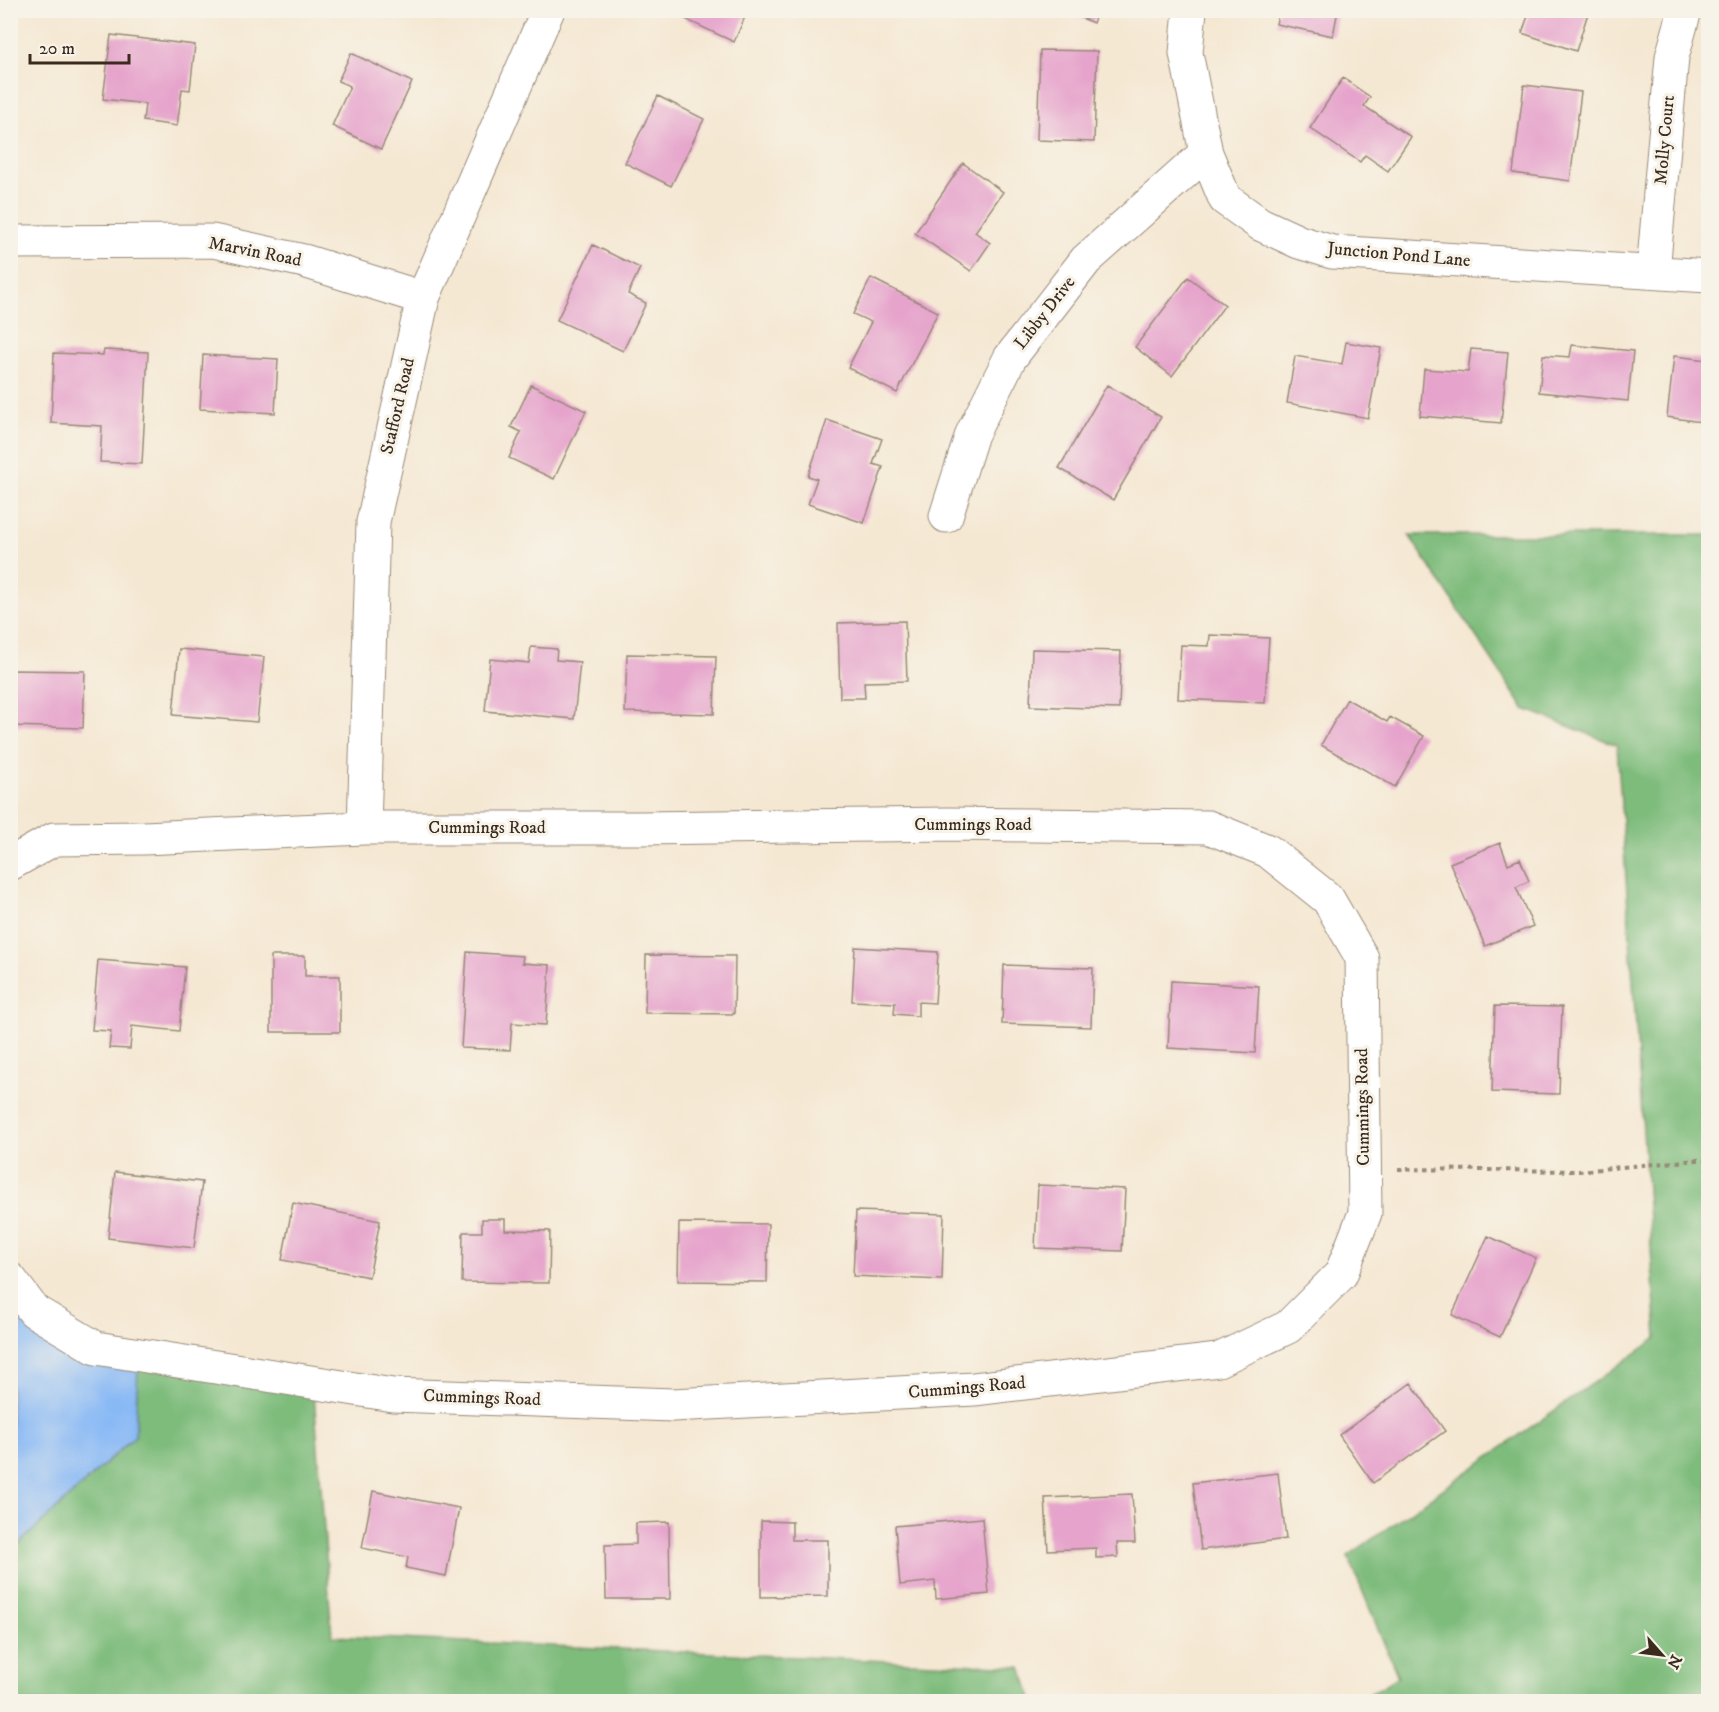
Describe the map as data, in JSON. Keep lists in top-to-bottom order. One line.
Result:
{"streets":{"street":["Molly Court","Marvin Road","Junction Pond Lane","Libby Drive","Stafford Road","Cummings Road"]},"crossings":[["Molly Court","Junction Pond Lane"],["Marvin Road","Stafford Road"],["Junction Pond Lane","Libby Drive"],["Stafford Road","Cummings Road"]],"scale_bar":"20 m","north":"bottom right"}
